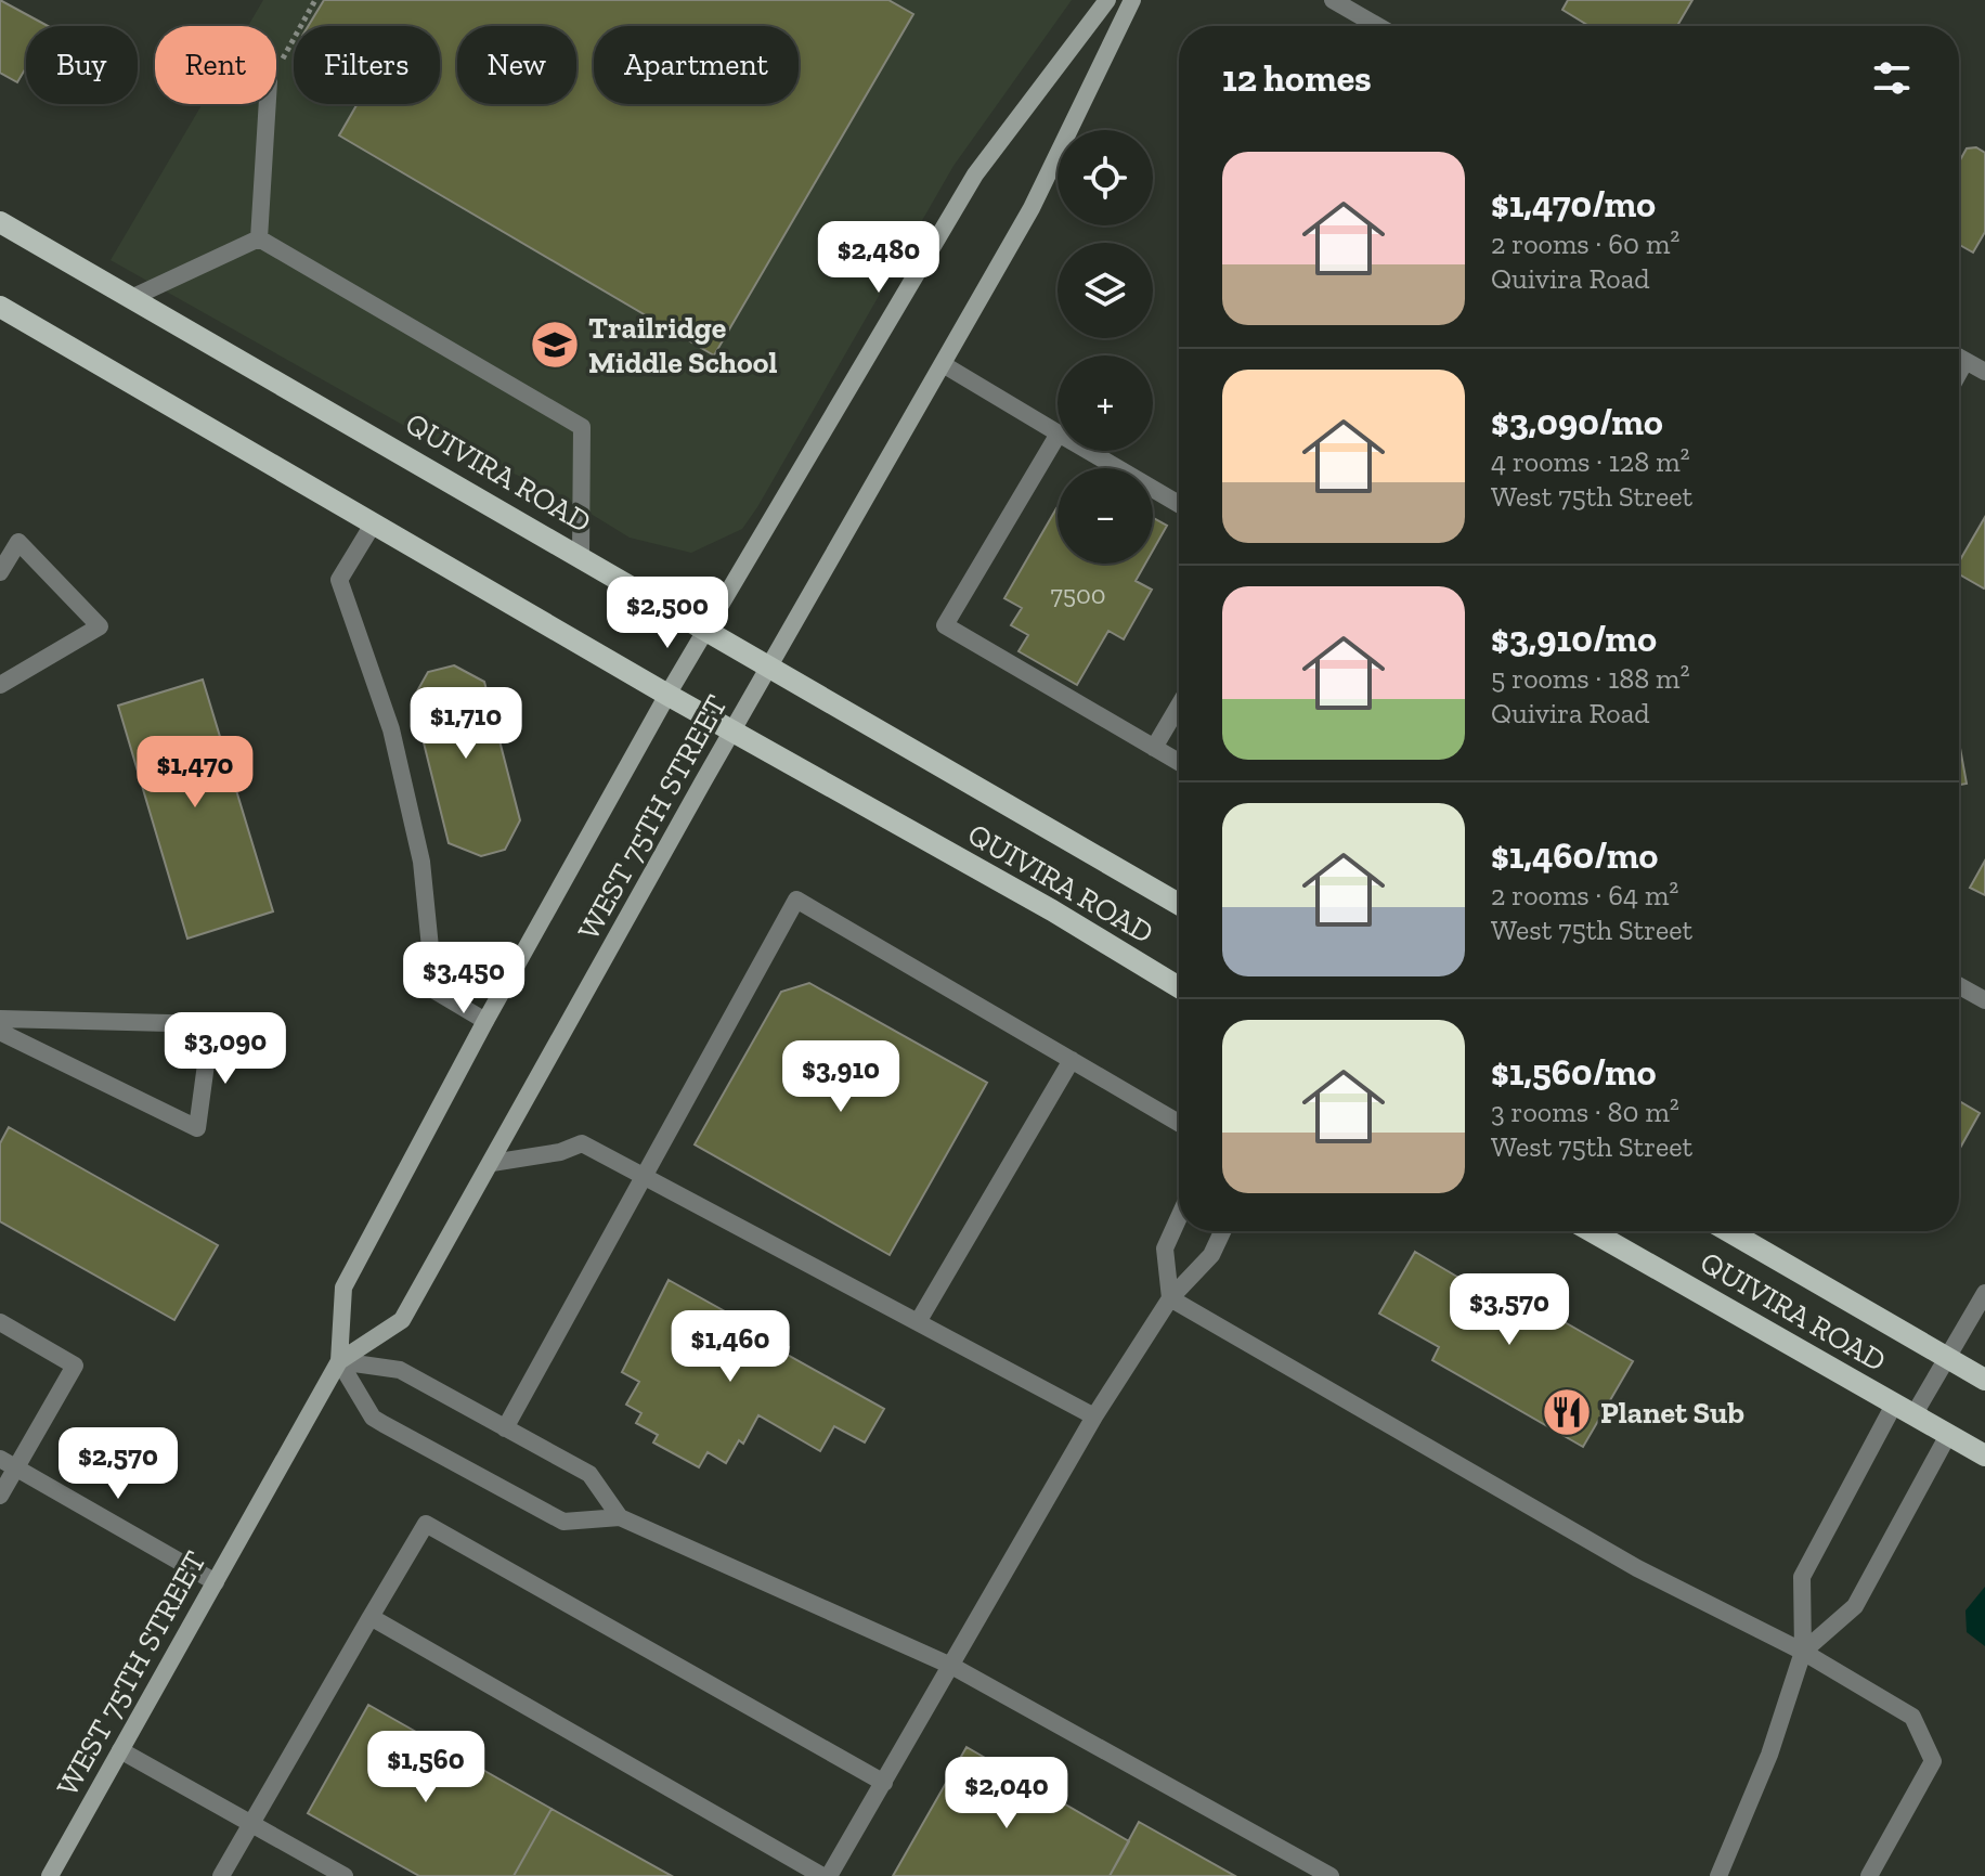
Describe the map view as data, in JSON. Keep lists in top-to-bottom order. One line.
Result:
{"streets":{"main road":["QUIVIRA ROAD","WEST 75TH STREET"]},"crossings":[["QUIVIRA ROAD","WEST 75TH STREET"]],"places":{"school or university":["Trailridge Middle School"],"restaurant":["Planet Sub"]},"house_numbers":["7500"],"page":{"chip":["Buy","Rent","Filters","New","Apartment"],"heading":"12 homes","map_buttons":["+","−"],"list":[{"name":"$1,470/mo","note":"2 rooms · 60 m² · Quivira Road"},{"name":"$3,090/mo","note":"4 rooms · 128 m² · West 75th Street"},{"name":"$3,910/mo","note":"5 rooms · 188 m² · Quivira Road"},{"name":"$1,460/mo","note":"2 rooms · 64 m² · West 75th Street"},{"name":"$1,560/mo","note":"3 rooms · 80 m² · West 75th Street"}],"price":["$2,480","$2,500","$1,710","$1,470","$3,450","$3,090","$3,910","$3,570","$1,460","$2,570","$1,560","$2,040"]}}
